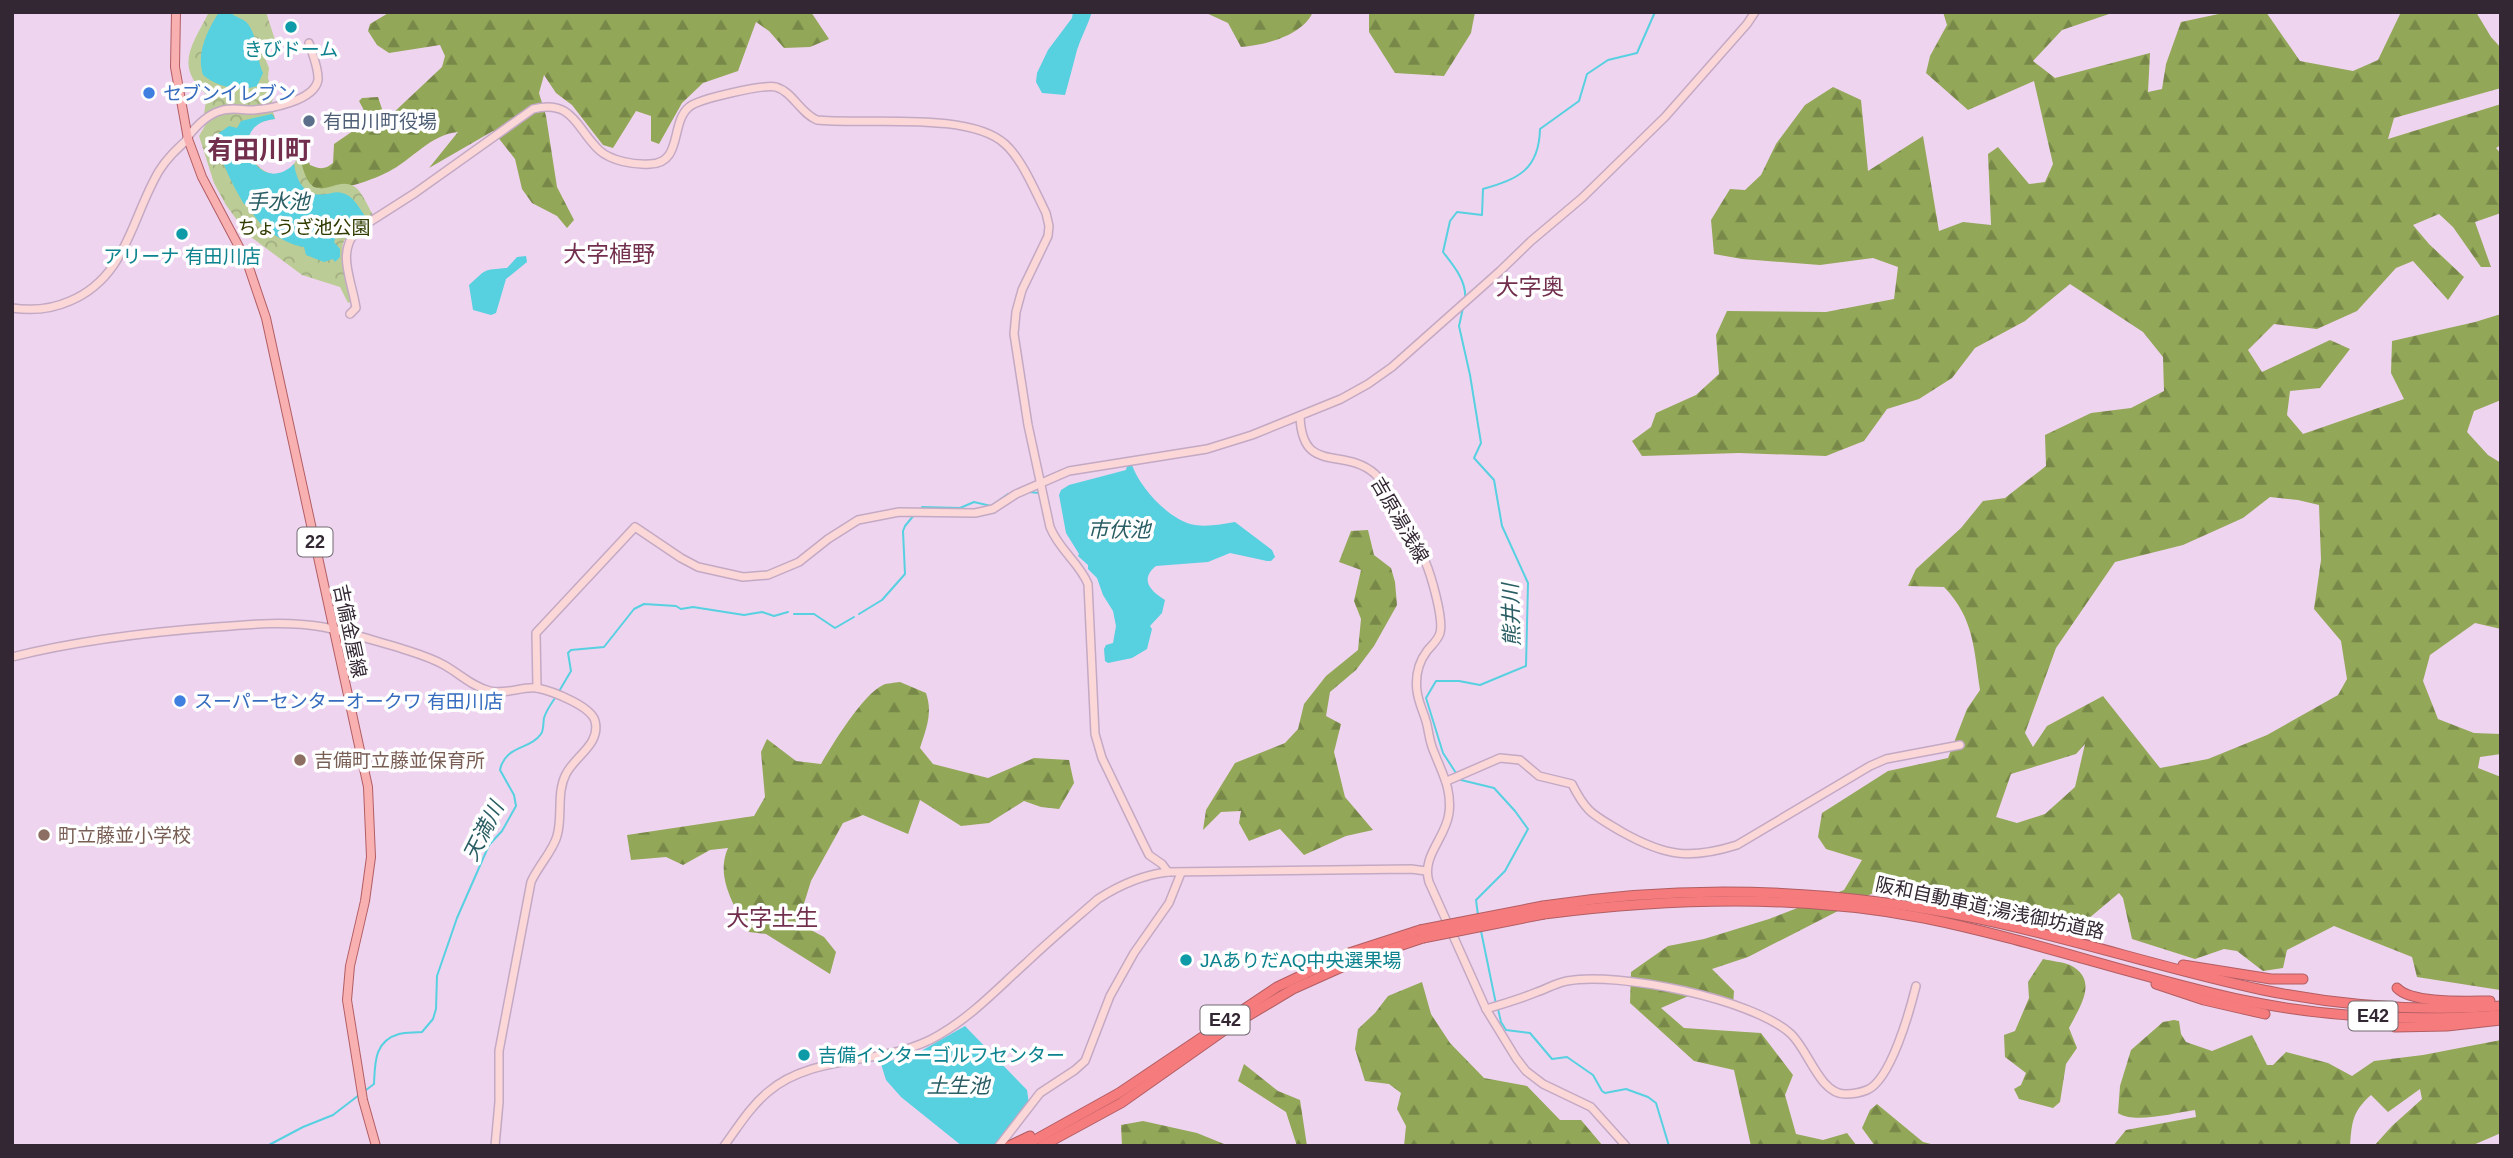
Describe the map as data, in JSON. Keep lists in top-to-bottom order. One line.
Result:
{"streets":{"highway":["阪和自動車道;湯浅御坊道路","E42"],"main road":["22","吉備金屋線"],"street":["吉原湯浅線"]},"districts":["有田川町","大字植野","大字奥","大字土生"],"water":["手水池","市伏池","熊井川","天満川","土生池"],"parks":["ちょうざ池公園"],"places":["きびドーム","セブンイレブン","有田川町役場","アリーナ 有田川店","スーパーセンターオークワ 有田川店","吉備町立藤並保育所","町立藤並小学校","JAありだAQ中央選果場","吉備インターゴルフセンター"]}
